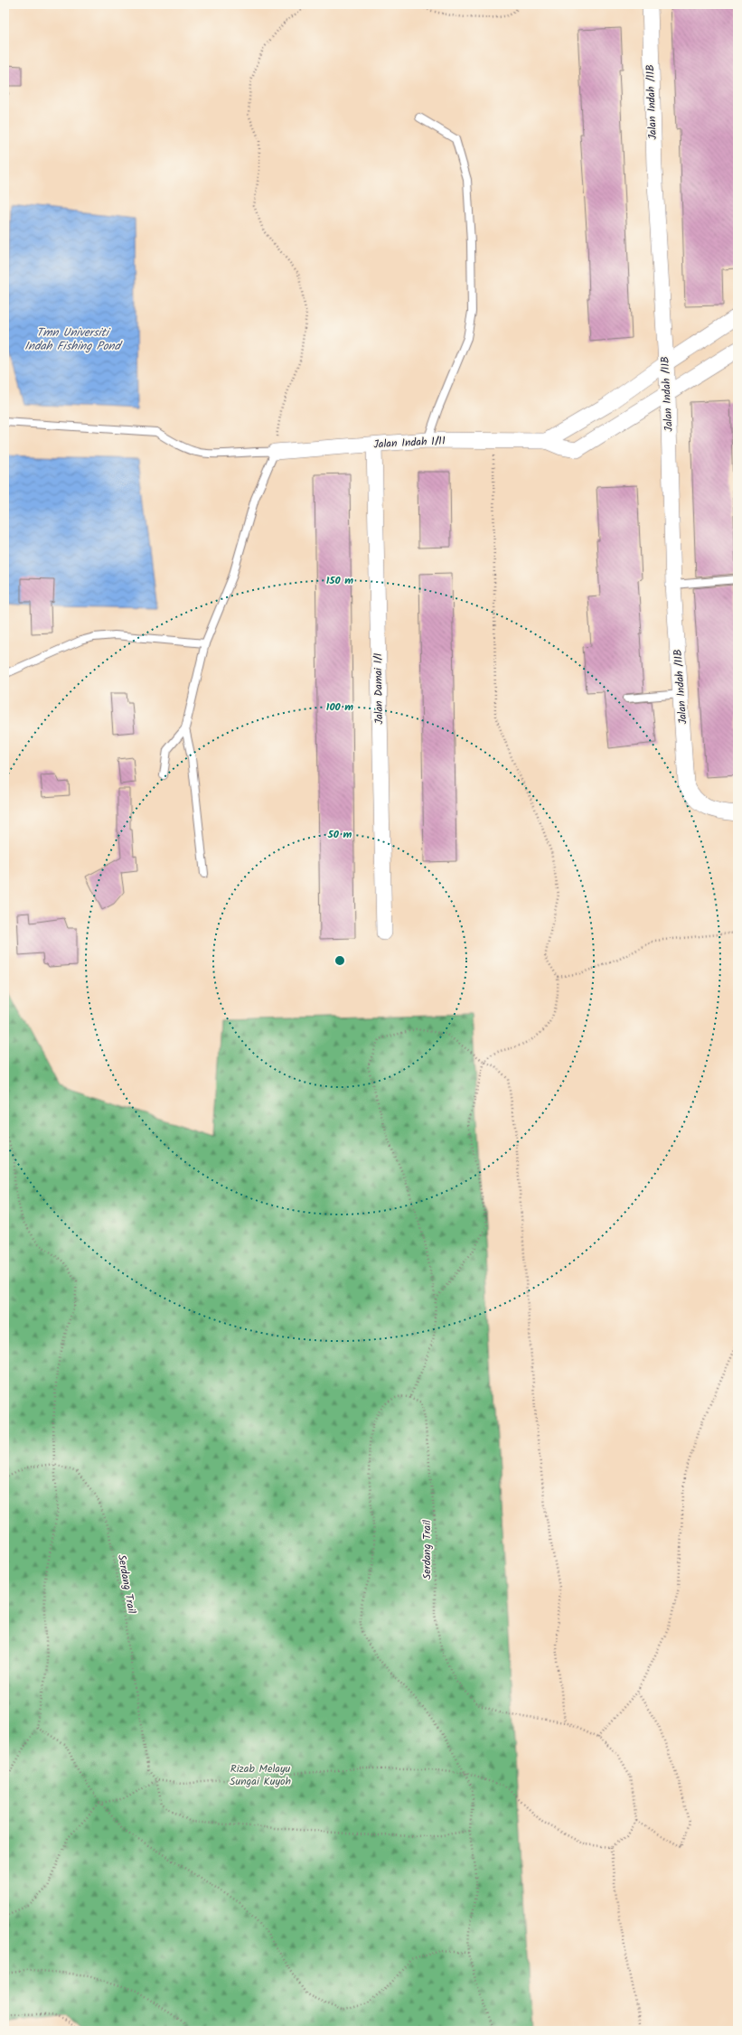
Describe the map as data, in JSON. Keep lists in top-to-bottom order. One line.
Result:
{"streets":{"street":["Jalan Indah /11B","Jalan Indah 1/11","Jalan Damai 1/1"],"path":["Serdang Trail"]},"crossings":[["Jalan Indah /11B","Jalan Indah 1/11"],["Jalan Indah 1/11","Jalan Damai 1/1"]],"water":["Tmn Universiti Indah Fishing Pond"],"parks":["Rizab Melayu Sungai Kuyoh"],"rings":["150 m","100 m","50 m"]}
